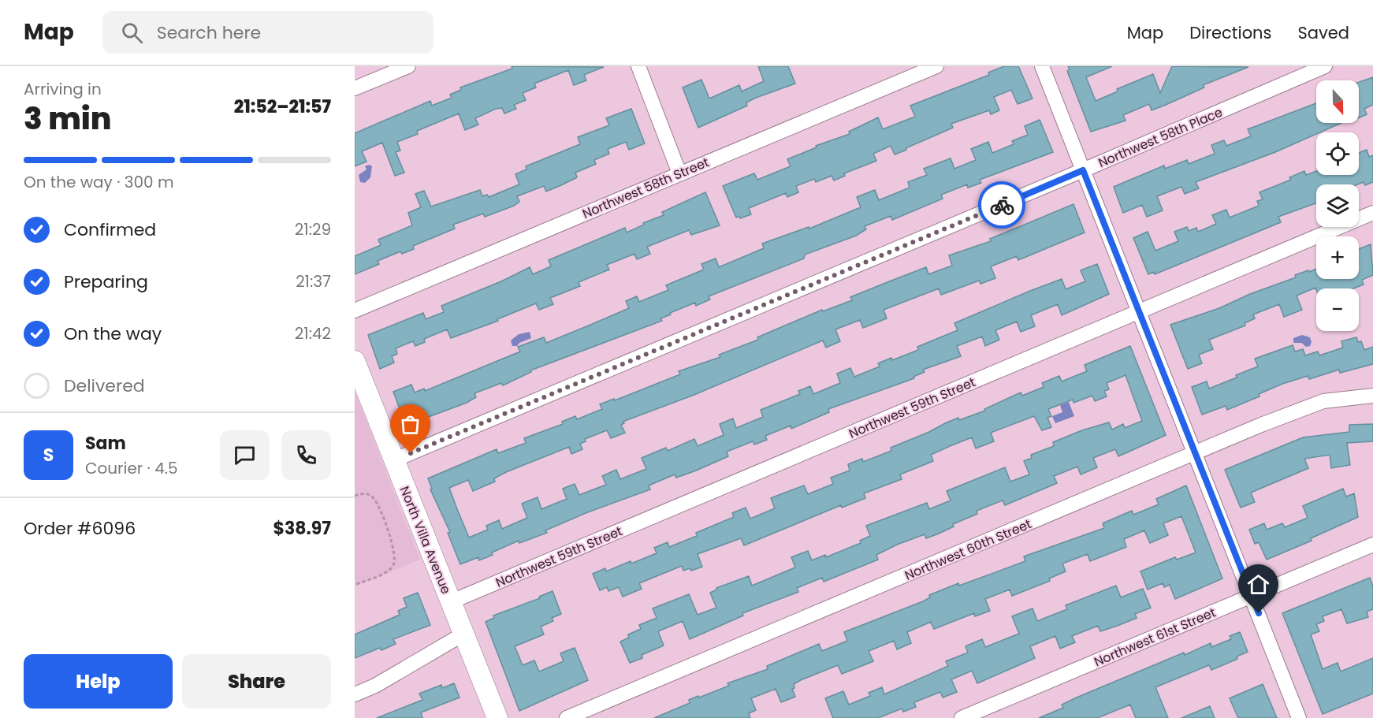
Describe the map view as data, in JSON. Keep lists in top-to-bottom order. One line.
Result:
{"streets":{"street":["Northwest 58th Place","Northwest 58th Street","Northwest 59th Street","North Villa Avenue","Northwest 60th Street","Northwest 61st Street"]},"crossings":[["Northwest 58th Place","North Villa Avenue"],["Northwest 59th Street","North Villa Avenue"]],"north":"bottom","page":{"header":"Map","search":"Search here","nav":["Map","Directions","Saved"],"heading":["3 min","Arriving in","21:52–21:57"],"panel":["Sam","Courier · 4.5","Order #6096","$38.97"],"map_buttons":["+","−"],"bar":"On the way · 300 m","list":[["Confirmed","21:29"],["Preparing","21:37"],["On the way","21:42"],"Delivered"],"round":"S","buttons":["Help","Share"]}}
